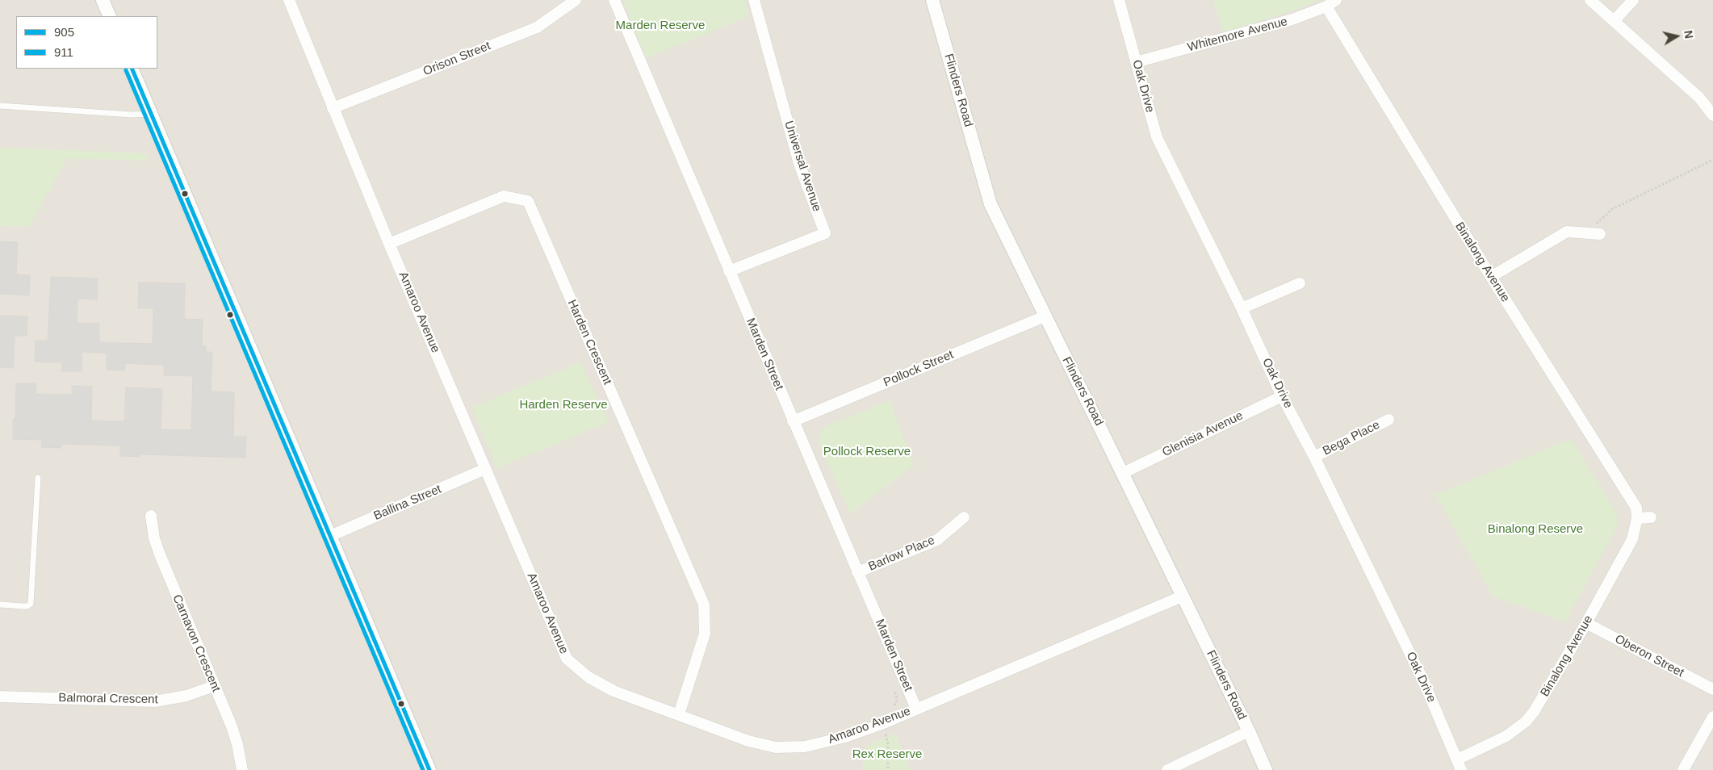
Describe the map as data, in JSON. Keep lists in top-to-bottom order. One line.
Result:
{"streets":{"street":["Whitemore Avenue","Orison Street","Oak Drive","Flinders Road","Universal Avenue","Binalong Avenue","Amaroo Avenue","Harden Crescent","Marden Street","Pollock Street","Glenisia Avenue","Bega Place","Ballina Street","Barlow Place","Carnavon Crescent","Oberon Street","Balmoral Crescent"]},"crossings":[["Whitemore Avenue","Oak Drive"],["Whitemore Avenue","Binalong Avenue"],["Orison Street","Amaroo Avenue"],["Oak Drive","Binalong Avenue"],["Oak Drive","Glenisia Avenue"],["Oak Drive","Bega Place"],["Flinders Road","Amaroo Avenue"],["Flinders Road","Pollock Street"],["Flinders Road","Glenisia Avenue"],["Universal Avenue","Marden Street"],["Binalong Avenue","Oberon Street"],["Amaroo Avenue","Harden Crescent"],["Amaroo Avenue","Marden Street"],["Amaroo Avenue","Ballina Street"],["Marden Street","Pollock Street"],["Marden Street","Barlow Place"],["Carnavon Crescent","Balmoral Crescent"]],"parks":["Marden Reserve","Harden Reserve","Pollock Reserve","Binalong Reserve","Rex Reserve"],"lines":["transit line 905","transit line 911"],"legend":["905","911"],"north":"right"}
